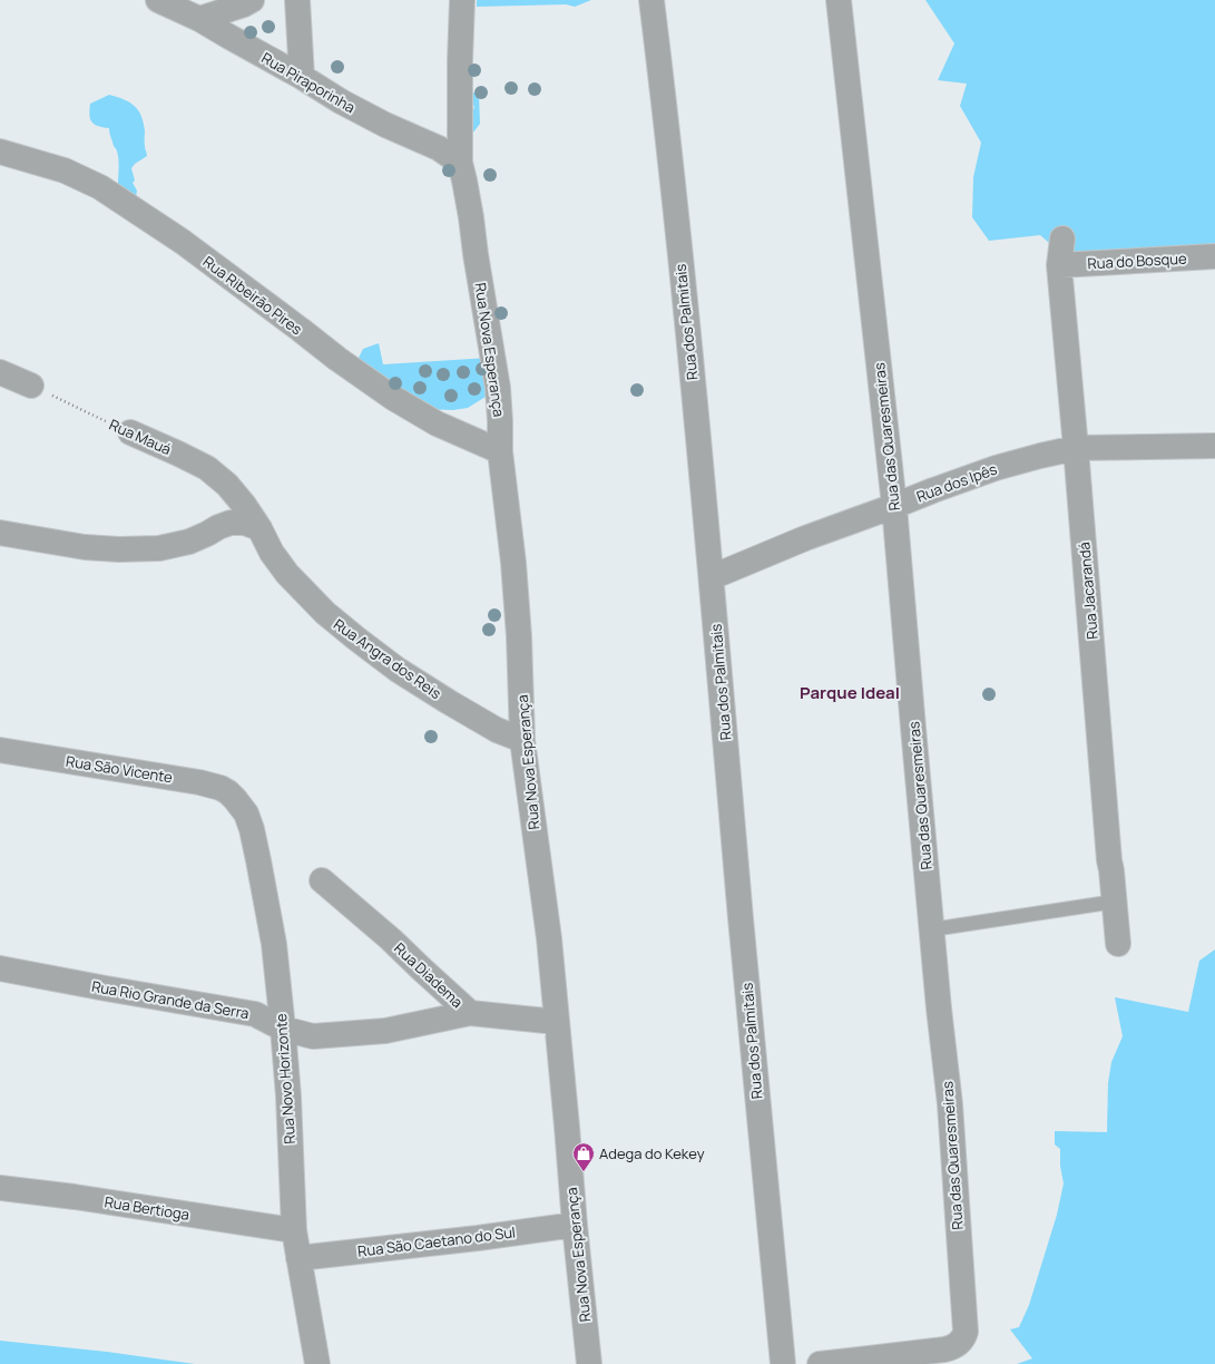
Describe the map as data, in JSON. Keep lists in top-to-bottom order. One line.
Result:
{"streets":{"street":["Rua Piraporinha","Rua do Bosque","Rua Ribeirão Pires","Rua dos Palmitais","Rua Nova Esperança","Rua Mauá","Rua das Quaresmeiras","Rua dos Ipês","Rua Jacarandá","Rua Angra dos Reis","Rua São Vicente","Rua Diadema","Rua Rio Grande da Serra","Rua Novo Horizonte","Rua Bertioga","Rua São Caetano do Sul"]},"crossings":[["Rua Piraporinha","Rua Nova Esperança"],["Rua do Bosque","Rua Jacarandá"],["Rua Ribeirão Pires","Rua Nova Esperança"],["Rua dos Palmitais","Rua dos Ipês"],["Rua Nova Esperança","Rua Angra dos Reis"],["Rua Nova Esperança","Rua Diadema"],["Rua Nova Esperança","Rua São Caetano do Sul"],["Rua Mauá","Rua Angra dos Reis"],["Rua das Quaresmeiras","Rua dos Ipês"],["Rua dos Ipês","Rua Jacarandá"],["Rua São Vicente","Rua Novo Horizonte"],["Rua Diadema","Rua Rio Grande da Serra"],["Rua Rio Grande da Serra","Rua Novo Horizonte"],["Rua Novo Horizonte","Rua Bertioga"],["Rua Novo Horizonte","Rua São Caetano do Sul"]],"districts":["Parque Ideal"],"places":{"shop":["Adega do Kekey"]}}
